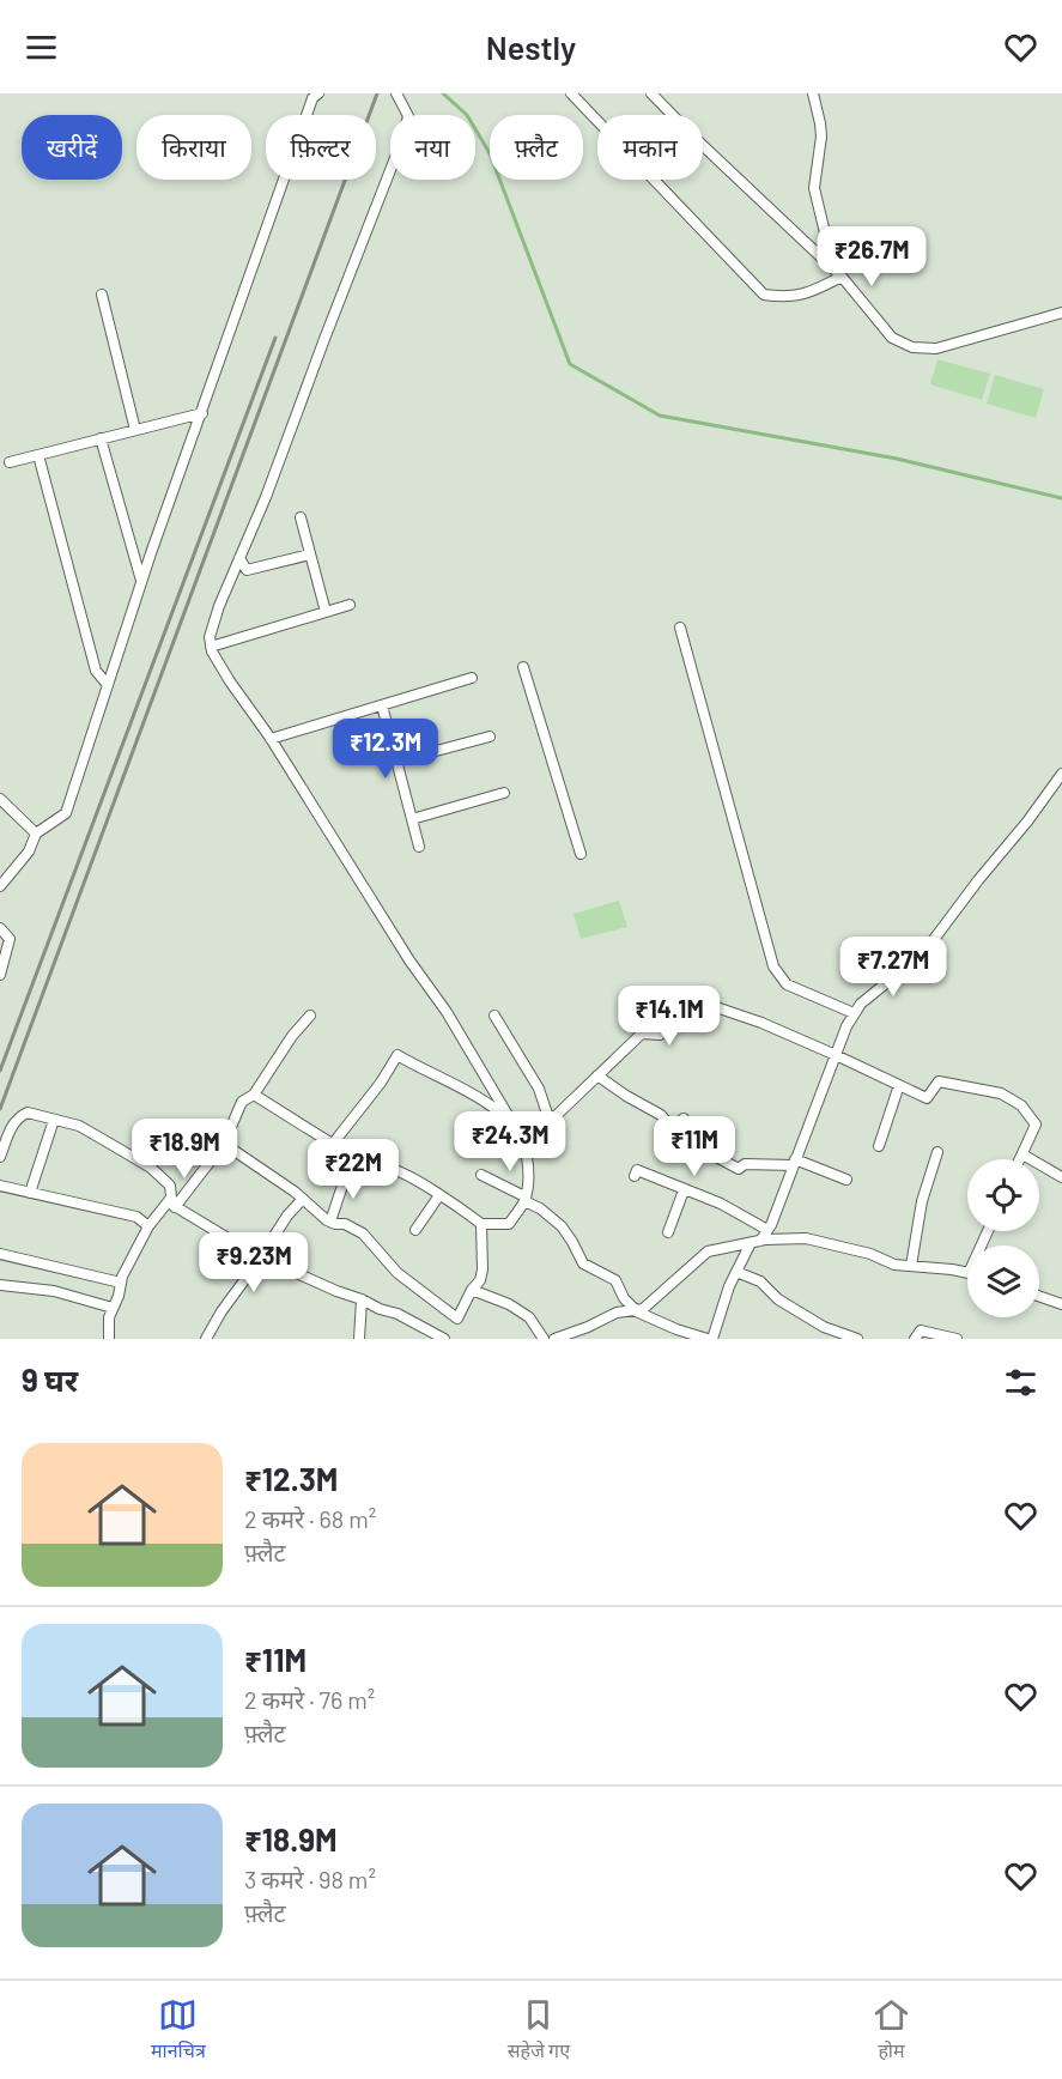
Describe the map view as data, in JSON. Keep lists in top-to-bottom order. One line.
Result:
{"page":{"header":"Nestly","chip":["खरीदें","किराया","फ़िल्टर","नया","फ़्लैट","मकान"],"price":["₹26.7M","₹12.3M","₹7.27M","₹14.1M","₹24.3M","₹11M","₹18.9M","₹22M","₹9.23M"],"heading":"9 घर","list":[{"name":"₹12.3M","note":"2 कमरे · 68 m² · फ़्लैट"},{"name":"₹11M","note":"2 कमरे · 76 m² · फ़्लैट"},{"name":"₹18.9M","note":"3 कमरे · 98 m² · फ़्लैट"}],"tabs":["मानचित्र","सहेजे गए","होम"]}}
